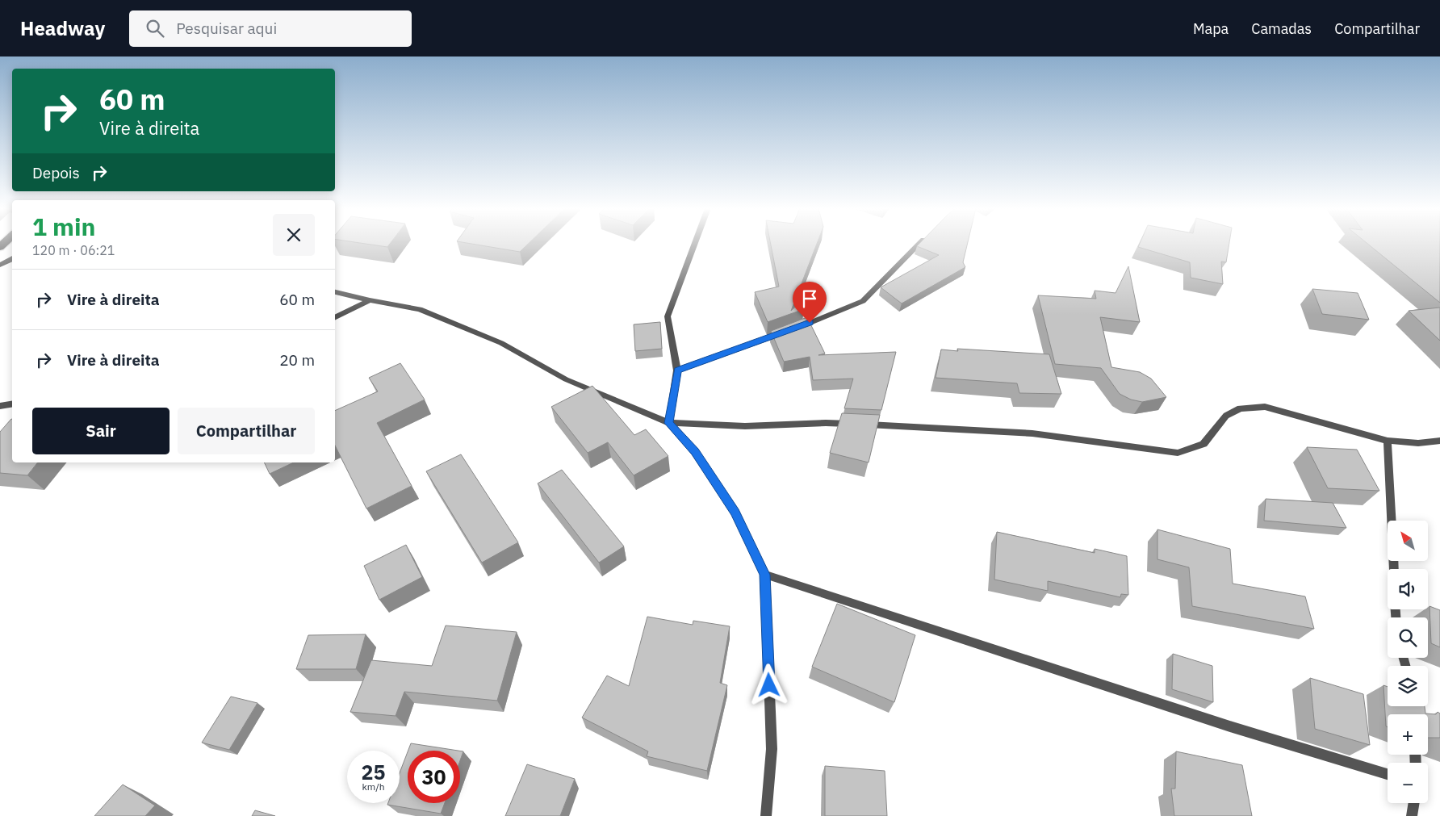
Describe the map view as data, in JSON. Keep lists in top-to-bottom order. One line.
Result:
{"north":"top left","page":{"header":"Headway","search":"Pesquisar aqui","nav":["Mapa","Camadas","Compartilhar"],"turn":["60 m","Vire à direita"],"then":"Depois","heading":["1 min","120 m · 06:21"],"list":[{"name":"Vire à direita","value":"60 m"},{"name":"Vire à direita","value":"20 m"}],"buttons":["Sair","Compartilhar"],"map_buttons":["+","−"],"speed":"25 km/h","limit":"30"}}
